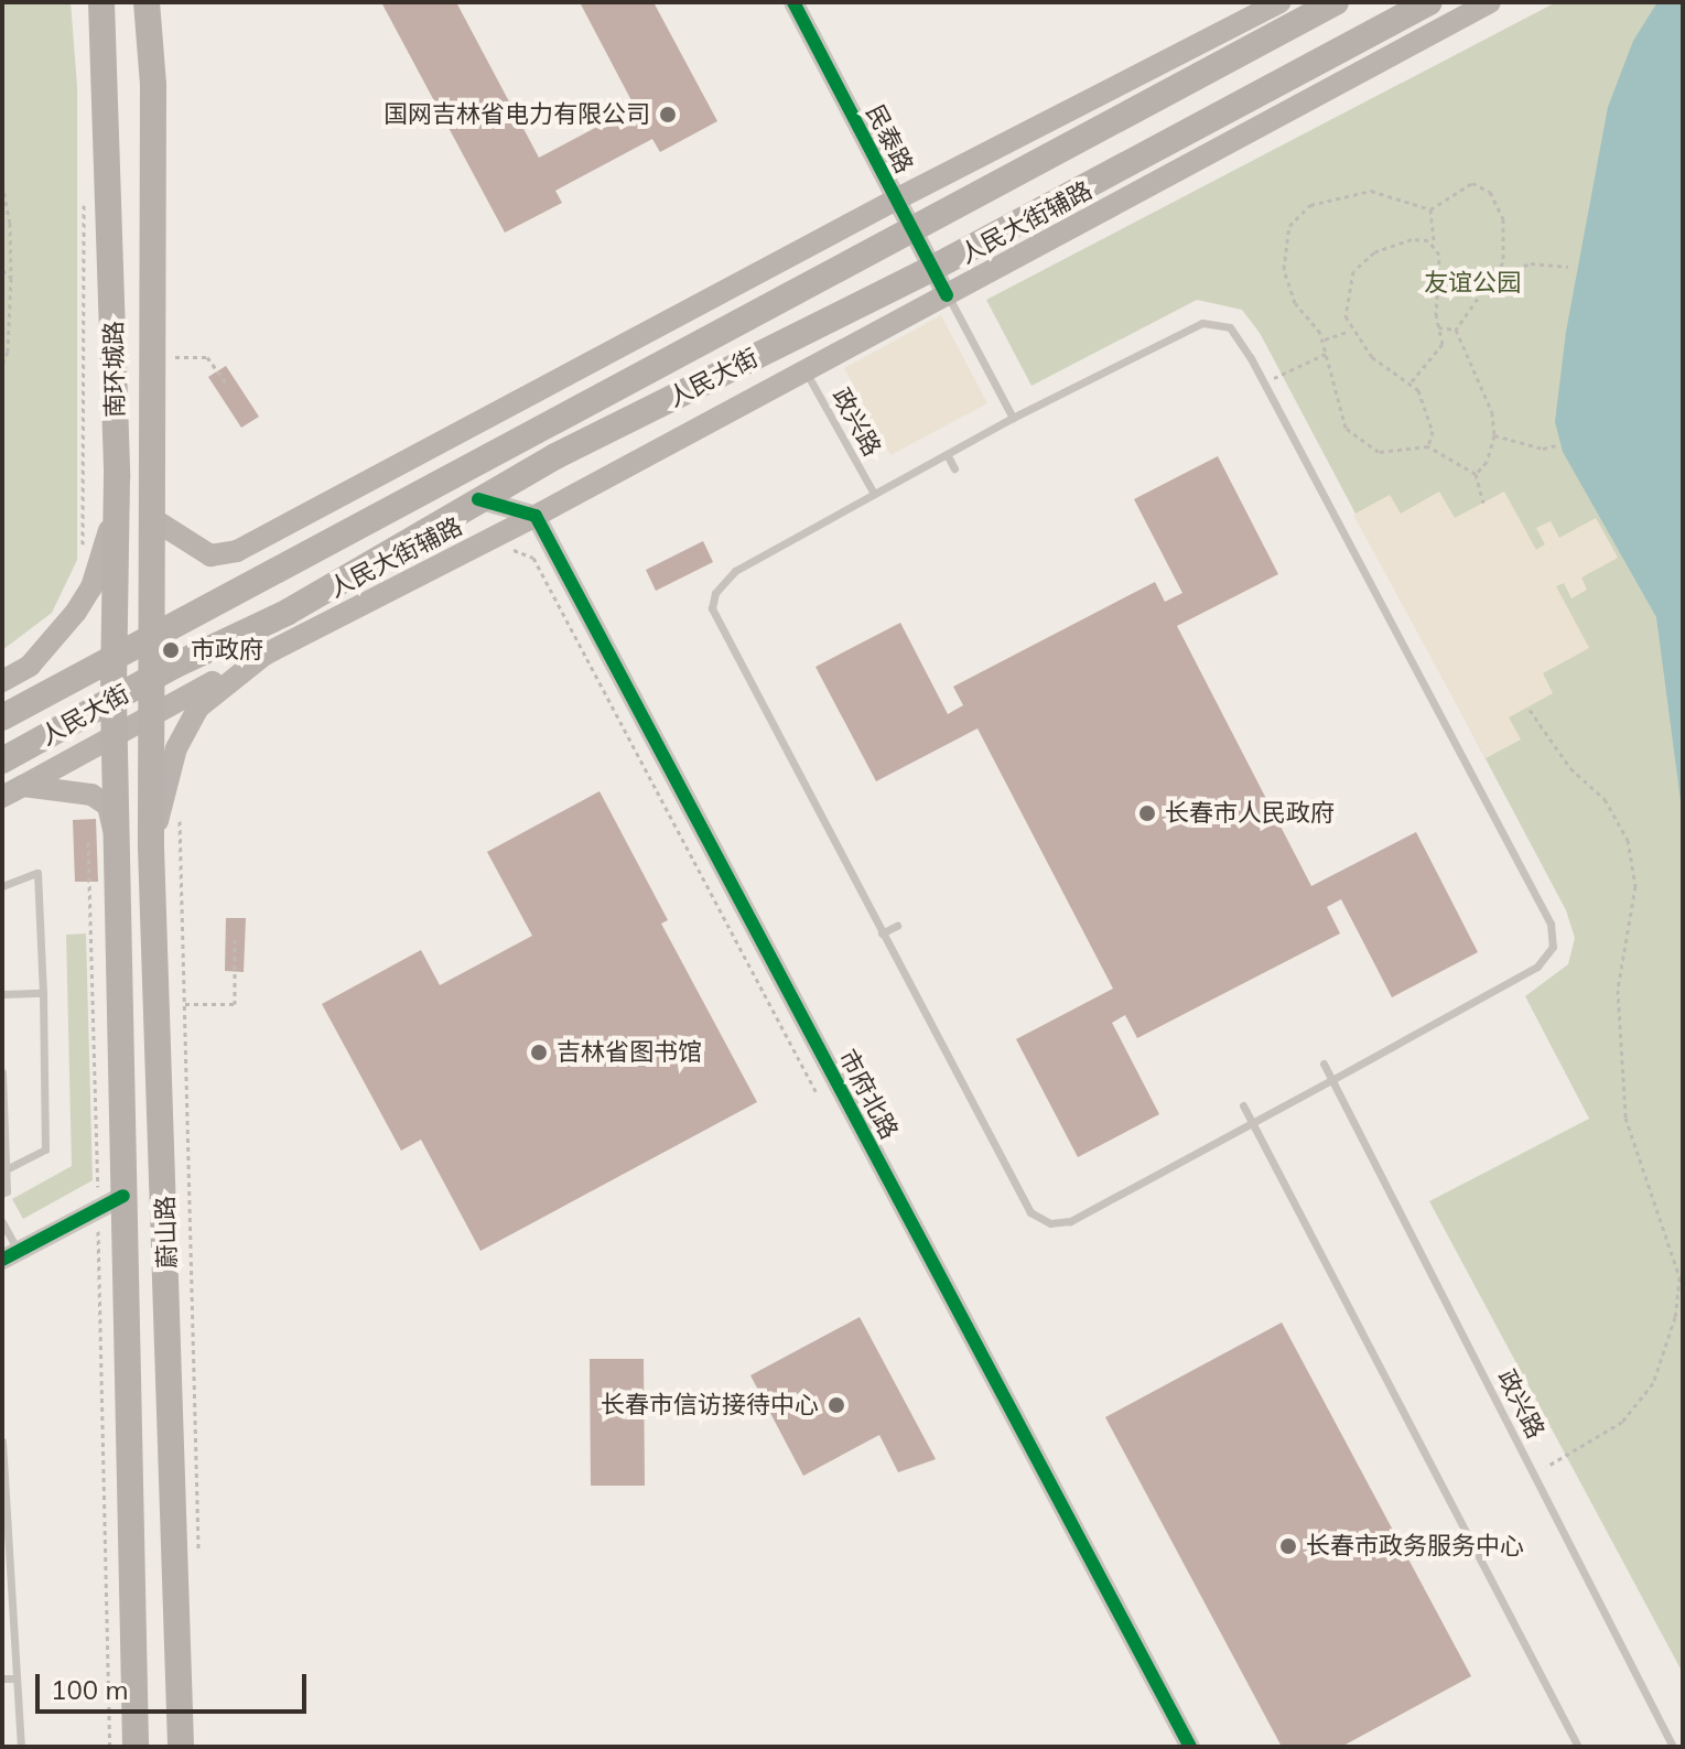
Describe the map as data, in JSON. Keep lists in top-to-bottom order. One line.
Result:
{"streets":{"main road":["人民大街辅路","南环城路","人民大街","蔚山路"],"street":["民泰路","市府北路"],"lane":["政兴路"]},"crossings":[["民泰路","人民大街辅路"],["民泰路","人民大街"],["人民大街辅路","政兴路"],["人民大街辅路","市府北路"],["南环城路","人民大街"],["南环城路","蔚山路"]],"parks":["友谊公园"],"places":["国网吉林省电力有限公司","市政府","长春市人民政府","吉林省图书馆","长春市信访接待中心","长春市政务服务中心"],"scale_bar":"100 m"}
